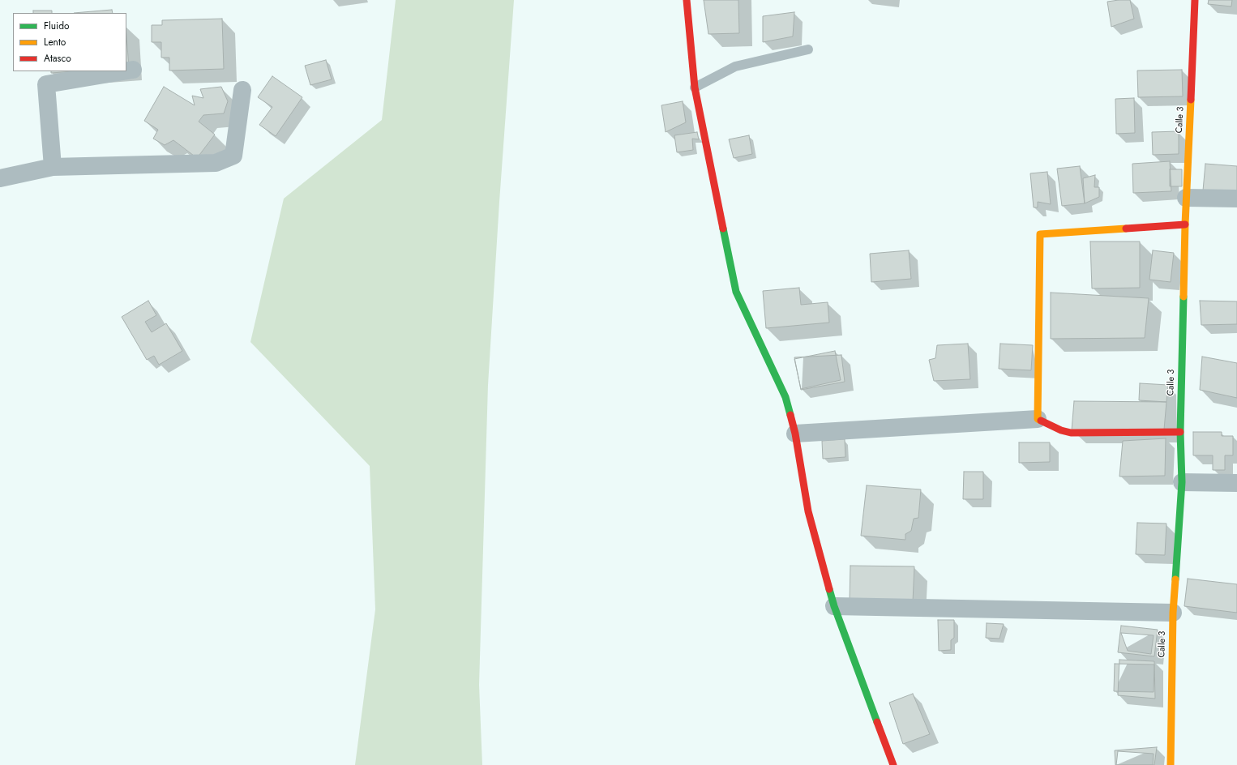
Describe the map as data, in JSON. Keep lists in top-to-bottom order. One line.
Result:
{"streets":{"street":["Calle 3"]},"legend":["Fluido","Lento","Atasco"]}
